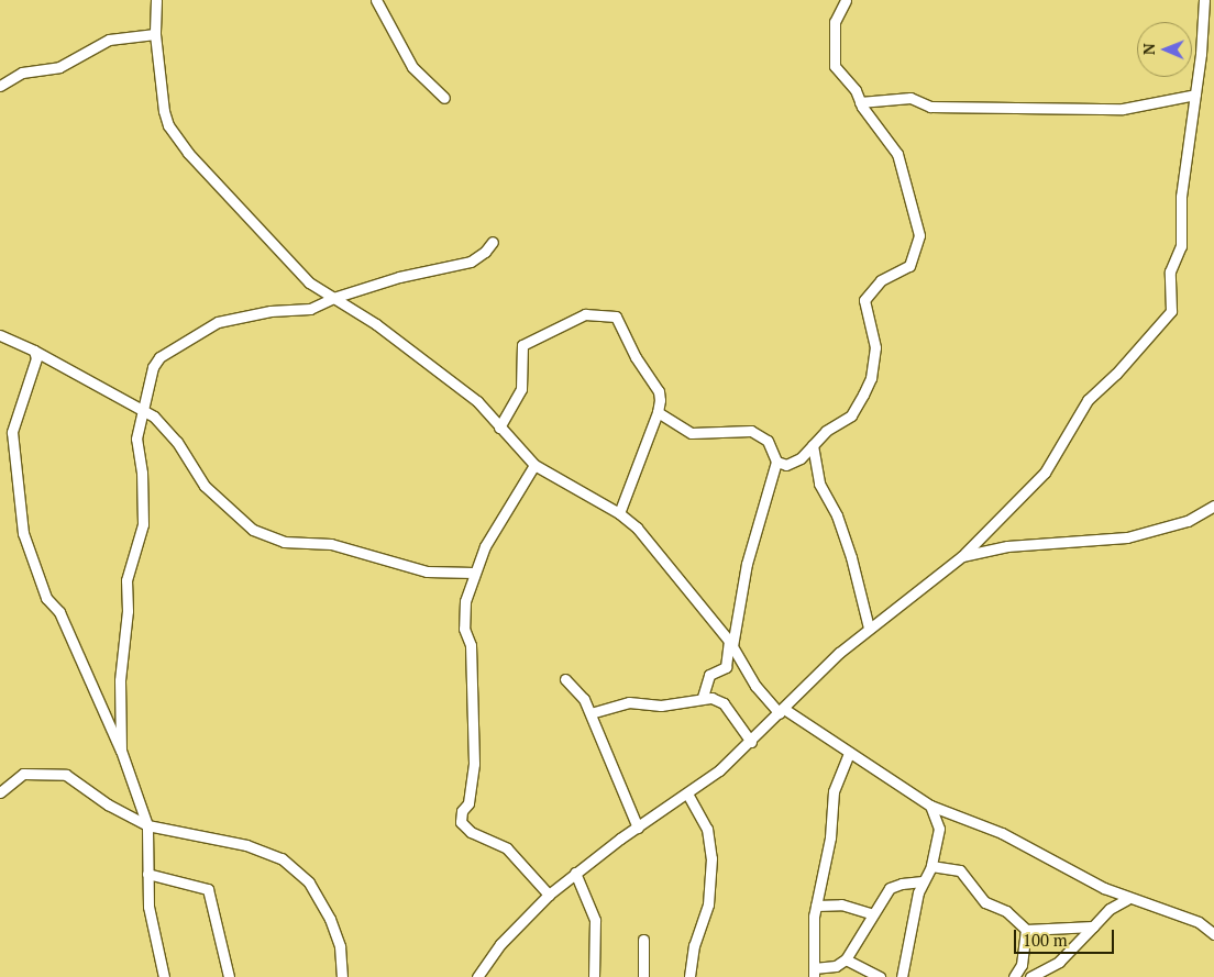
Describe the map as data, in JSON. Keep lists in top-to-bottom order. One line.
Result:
{"scale_bar":"100 m","north":"left"}
